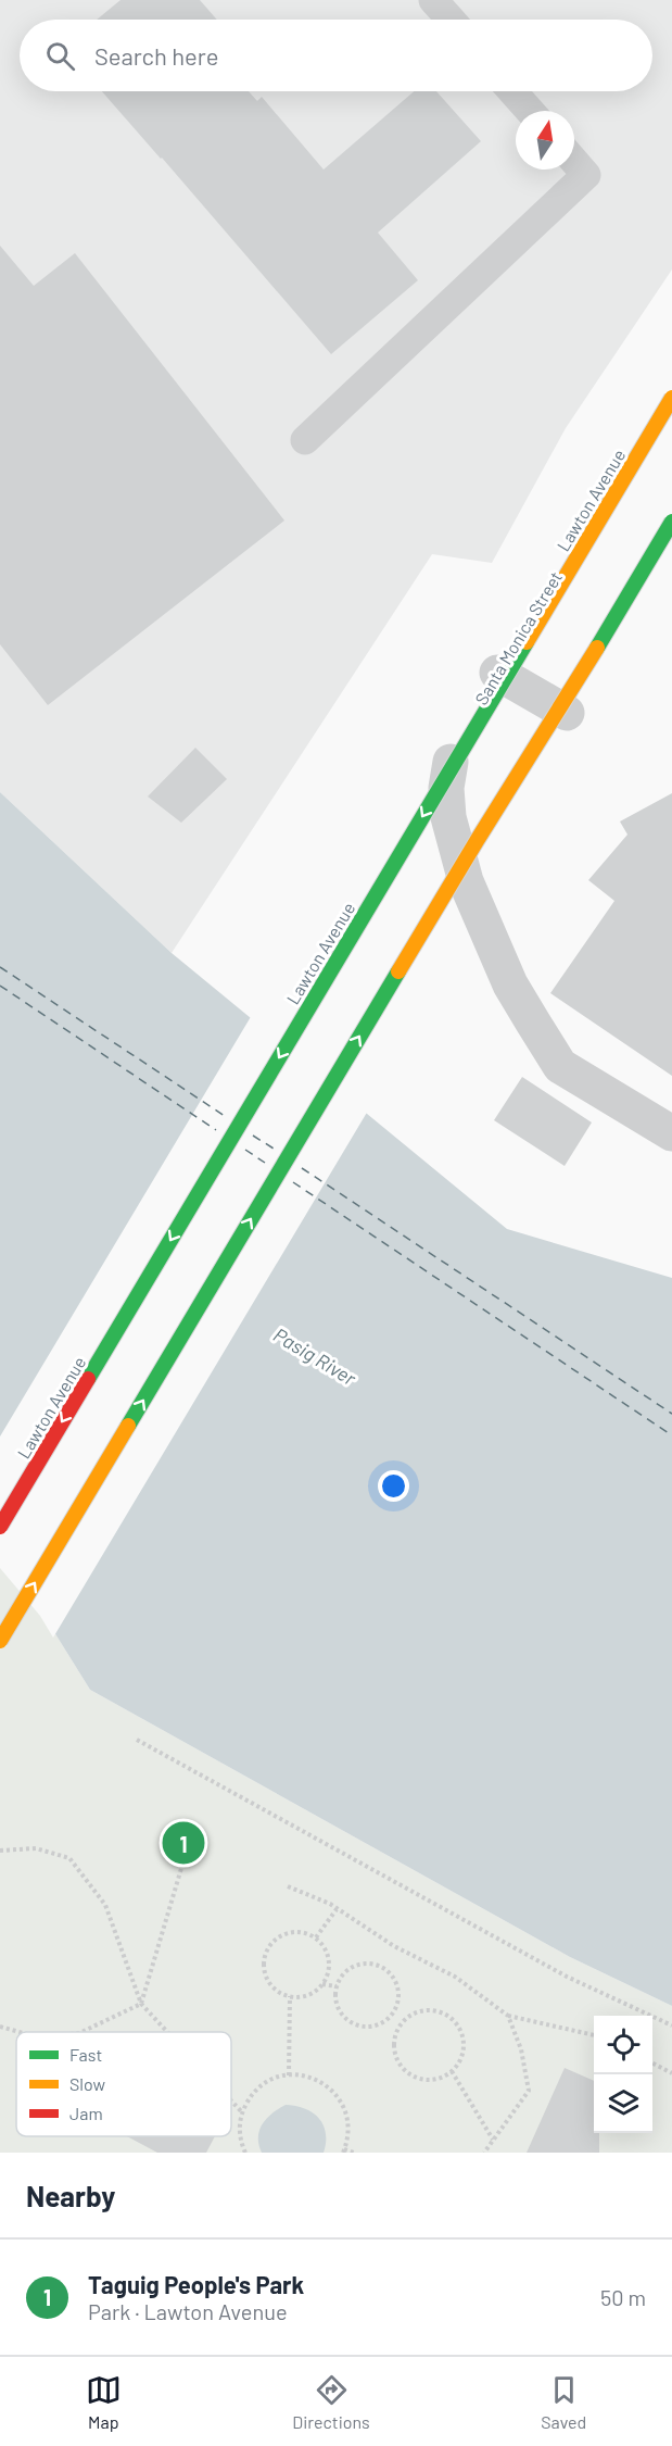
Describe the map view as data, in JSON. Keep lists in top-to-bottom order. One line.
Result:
{"streets":{"main road":["Lawton Avenue"],"street":["Santa Monica Street"]},"water":["Pasig River"],"legend":["Fast","Slow","Jam"],"north":"top","page":{"search":"Search here","pins":"1","heading":"Nearby","list":[{"mark":"1","name":"Taguig People's Park","note":"Park · Lawton Avenue","value":"50 m"}],"nav":["Map","Directions","Saved"]}}
